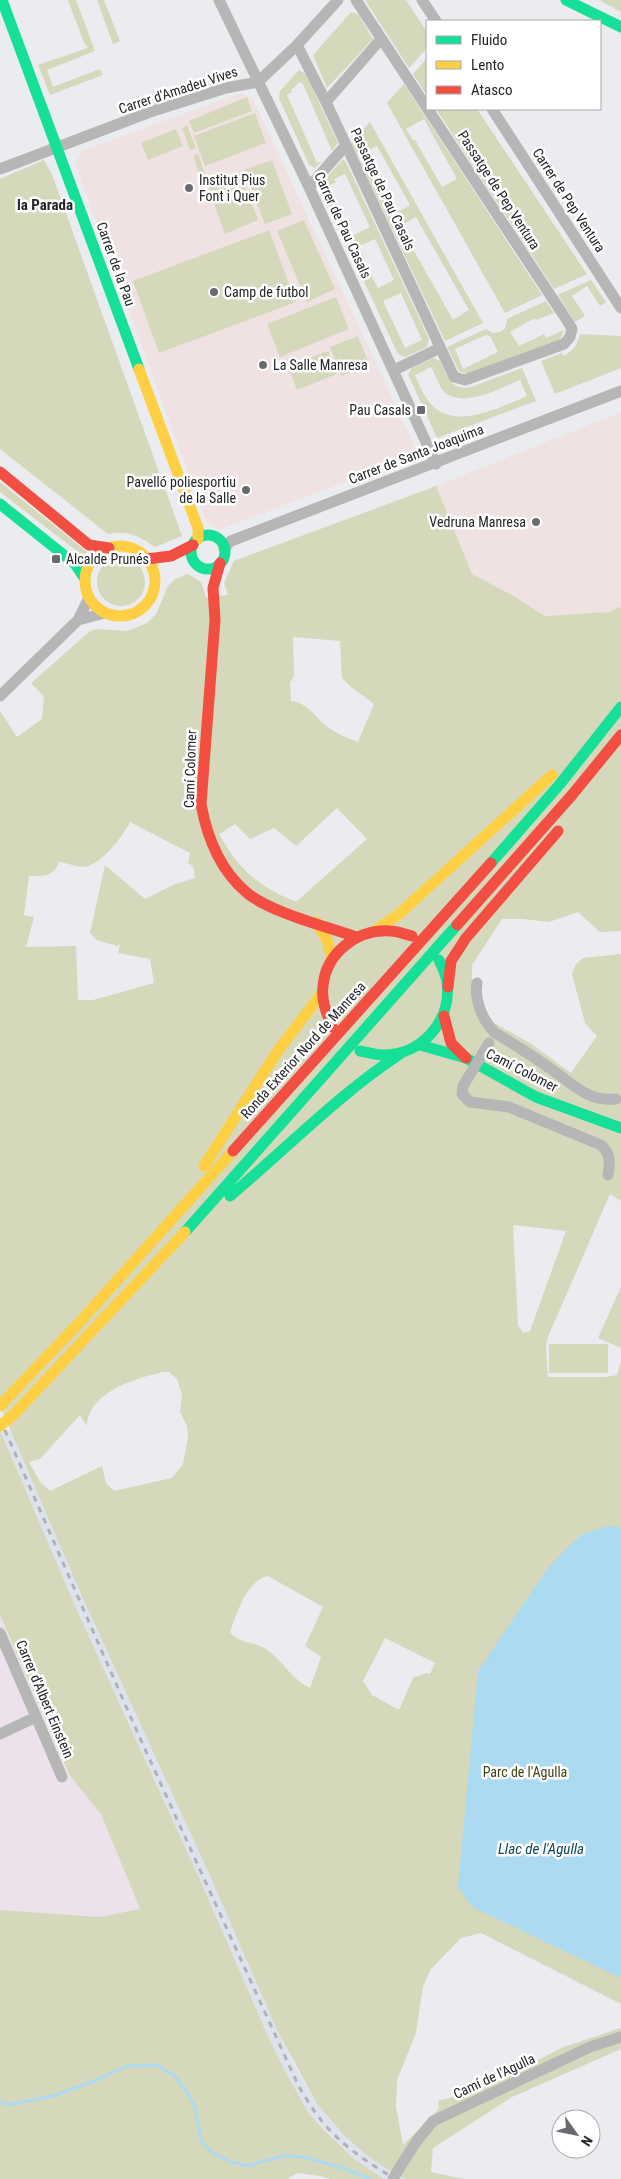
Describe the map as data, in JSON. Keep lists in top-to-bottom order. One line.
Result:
{"streets":{"main road":["Carrer de la Pau","Camí Colomer","Ronda Exterior Nord de Manresa"],"street":["Carrer d'Amadeu Vives","Passatge de Pau Casals","Passatge de Pep Ventura","Carrer de Pep Ventura","Carrer de Pau Casals","Carrer de Santa Joaquima","Carrer d'Albert Einstein","Camí de l'Agulla"]},"crossings":[["Carrer d'Amadeu Vives","Passatge de Pau Casals"],["Carrer d'Amadeu Vives","Carrer de Pau Casals"],["Carrer d'Amadeu Vives","Carrer de la Pau"],["Passatge de Pau Casals","Passatge de Pep Ventura"],["Carrer de Pau Casals","Carrer de Santa Joaquima"],["Carrer de la Pau","Carrer de Santa Joaquima"],["Carrer de la Pau","Camí Colomer"],["Carrer de Santa Joaquima","Camí Colomer"]],"districts":["la Parada"],"water":["Llac de l'Agulla"],"parks":["Parc de l'Agulla"],"places":{"other":["Institut Pius Font i Quer","Camp de futbol","La Salle Manresa","Pavelló poliesportiu de la Salle","Vedruna Manresa"],"transit":["Pau Casals","Alcalde Prunés"]},"legend":["Fluido","Lento","Atasco"],"north":"bottom right"}
